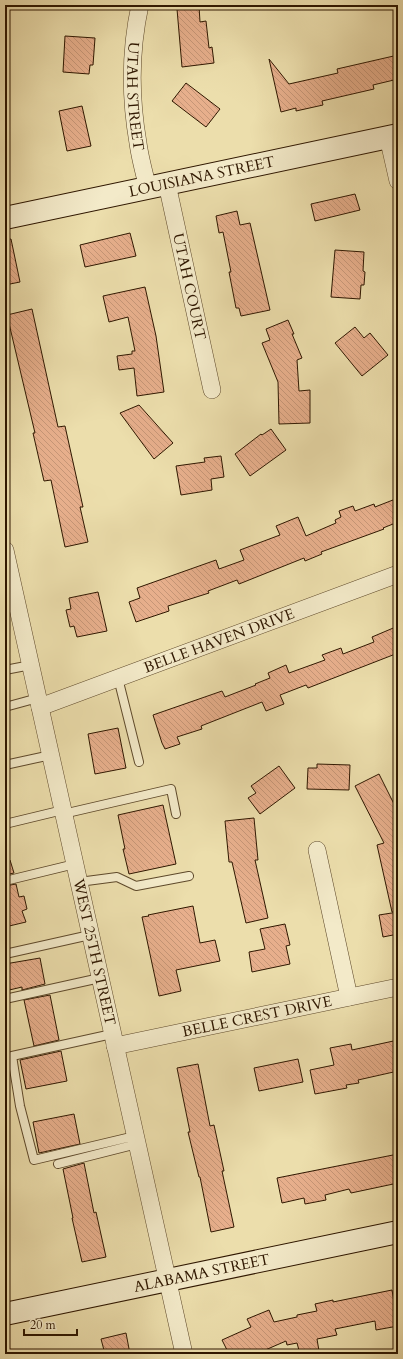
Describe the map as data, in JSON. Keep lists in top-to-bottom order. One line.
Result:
{"streets":{"street":["UTAH STREET","LOUISIANA STREET","UTAH COURT","BELLE HAVEN DRIVE","WEST 25TH STREET","BELLE CREST DRIVE","ALABAMA STREET"]},"crossings":[["UTAH STREET","LOUISIANA STREET"],["UTAH STREET","UTAH COURT"],["LOUISIANA STREET","UTAH COURT"],["BELLE HAVEN DRIVE","WEST 25TH STREET"],["WEST 25TH STREET","BELLE CREST DRIVE"],["WEST 25TH STREET","ALABAMA STREET"]],"scale_bar":"20 m"}
